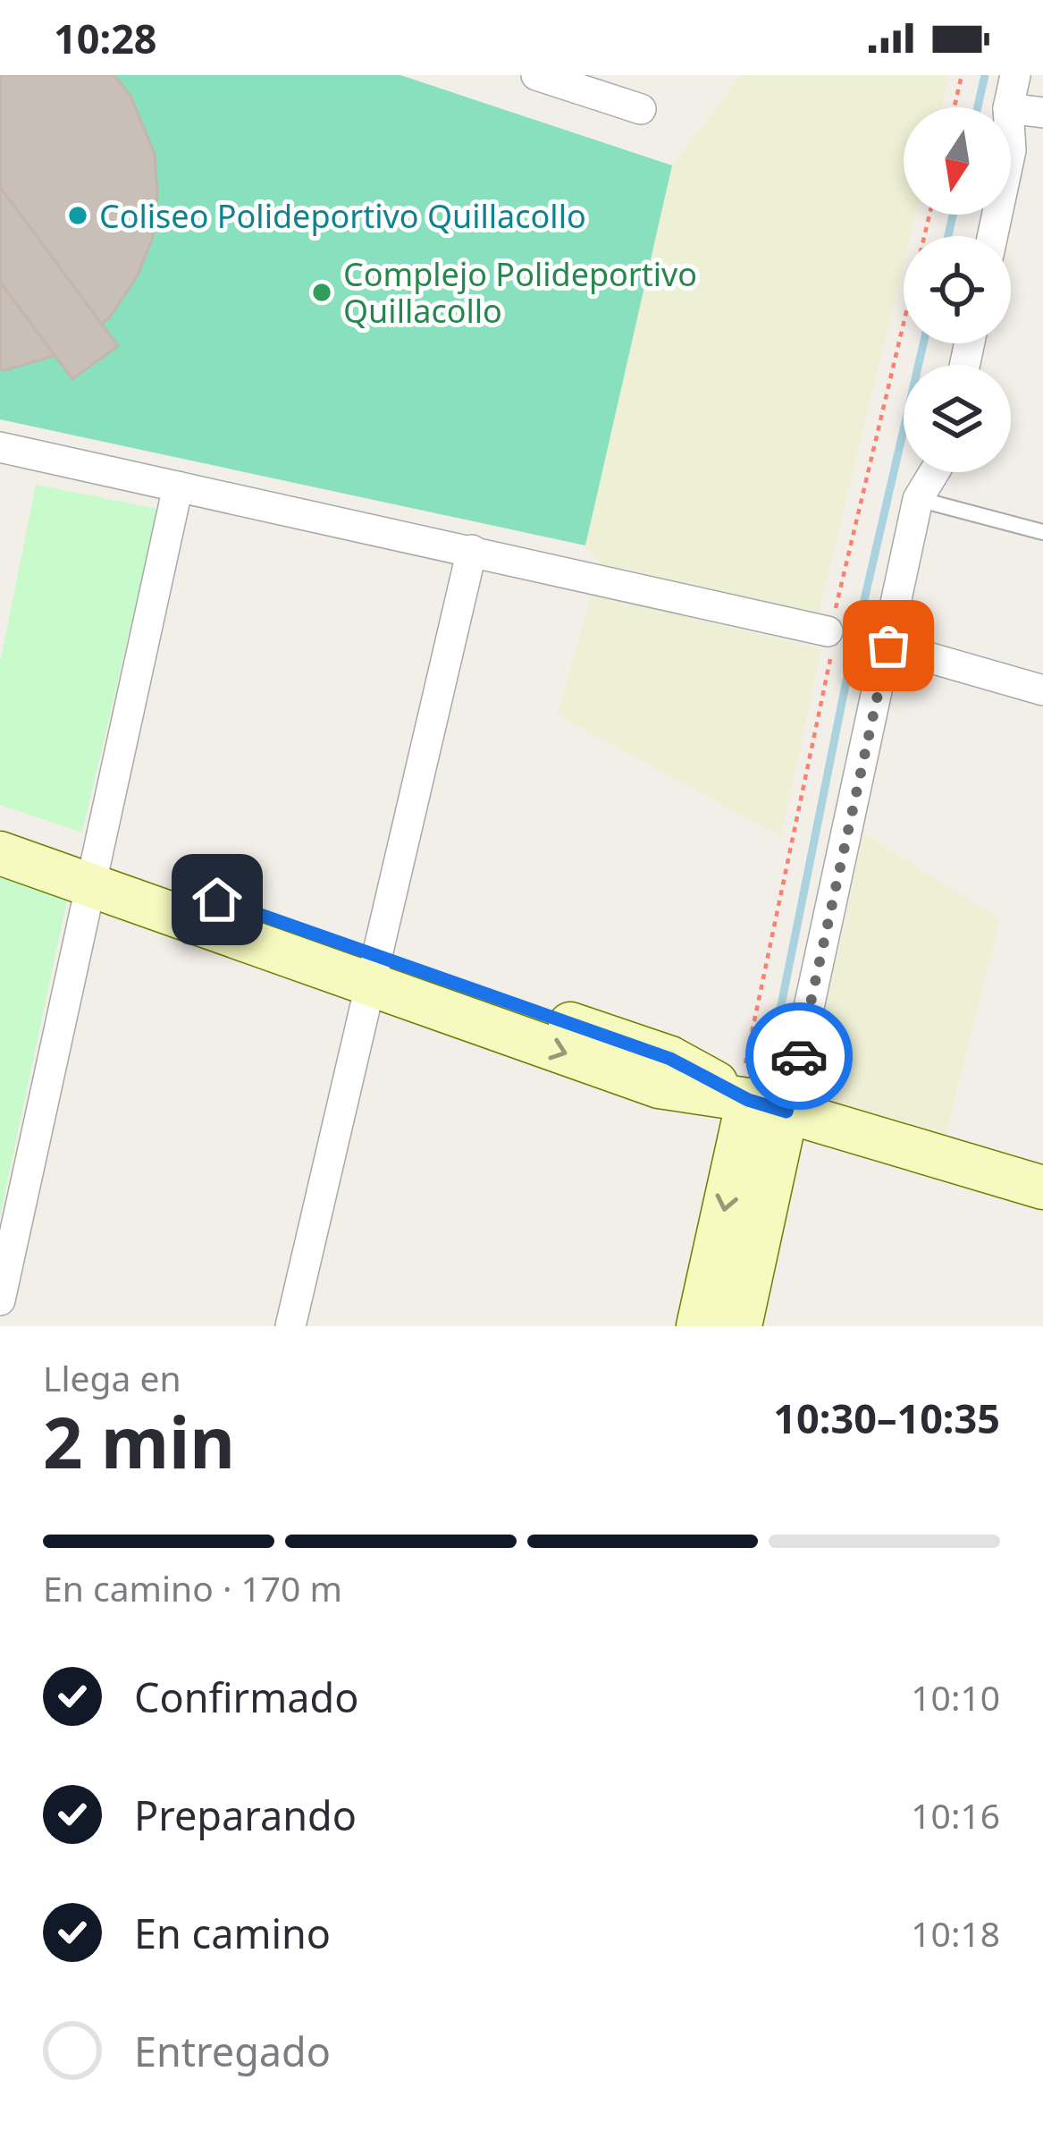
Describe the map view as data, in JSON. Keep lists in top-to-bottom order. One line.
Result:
{"places":["Coliseo Polideportivo Quillacollo","Complejo Polideportivo Quillacollo"],"north":"bottom","page":{"status":"10:28","heading":["2 min","Llega en","10:30–10:35"],"bar":"En camino · 170 m","list":[["Confirmado","10:10"],["Preparando","10:16"],["En camino","10:18"],"Entregado"]}}
